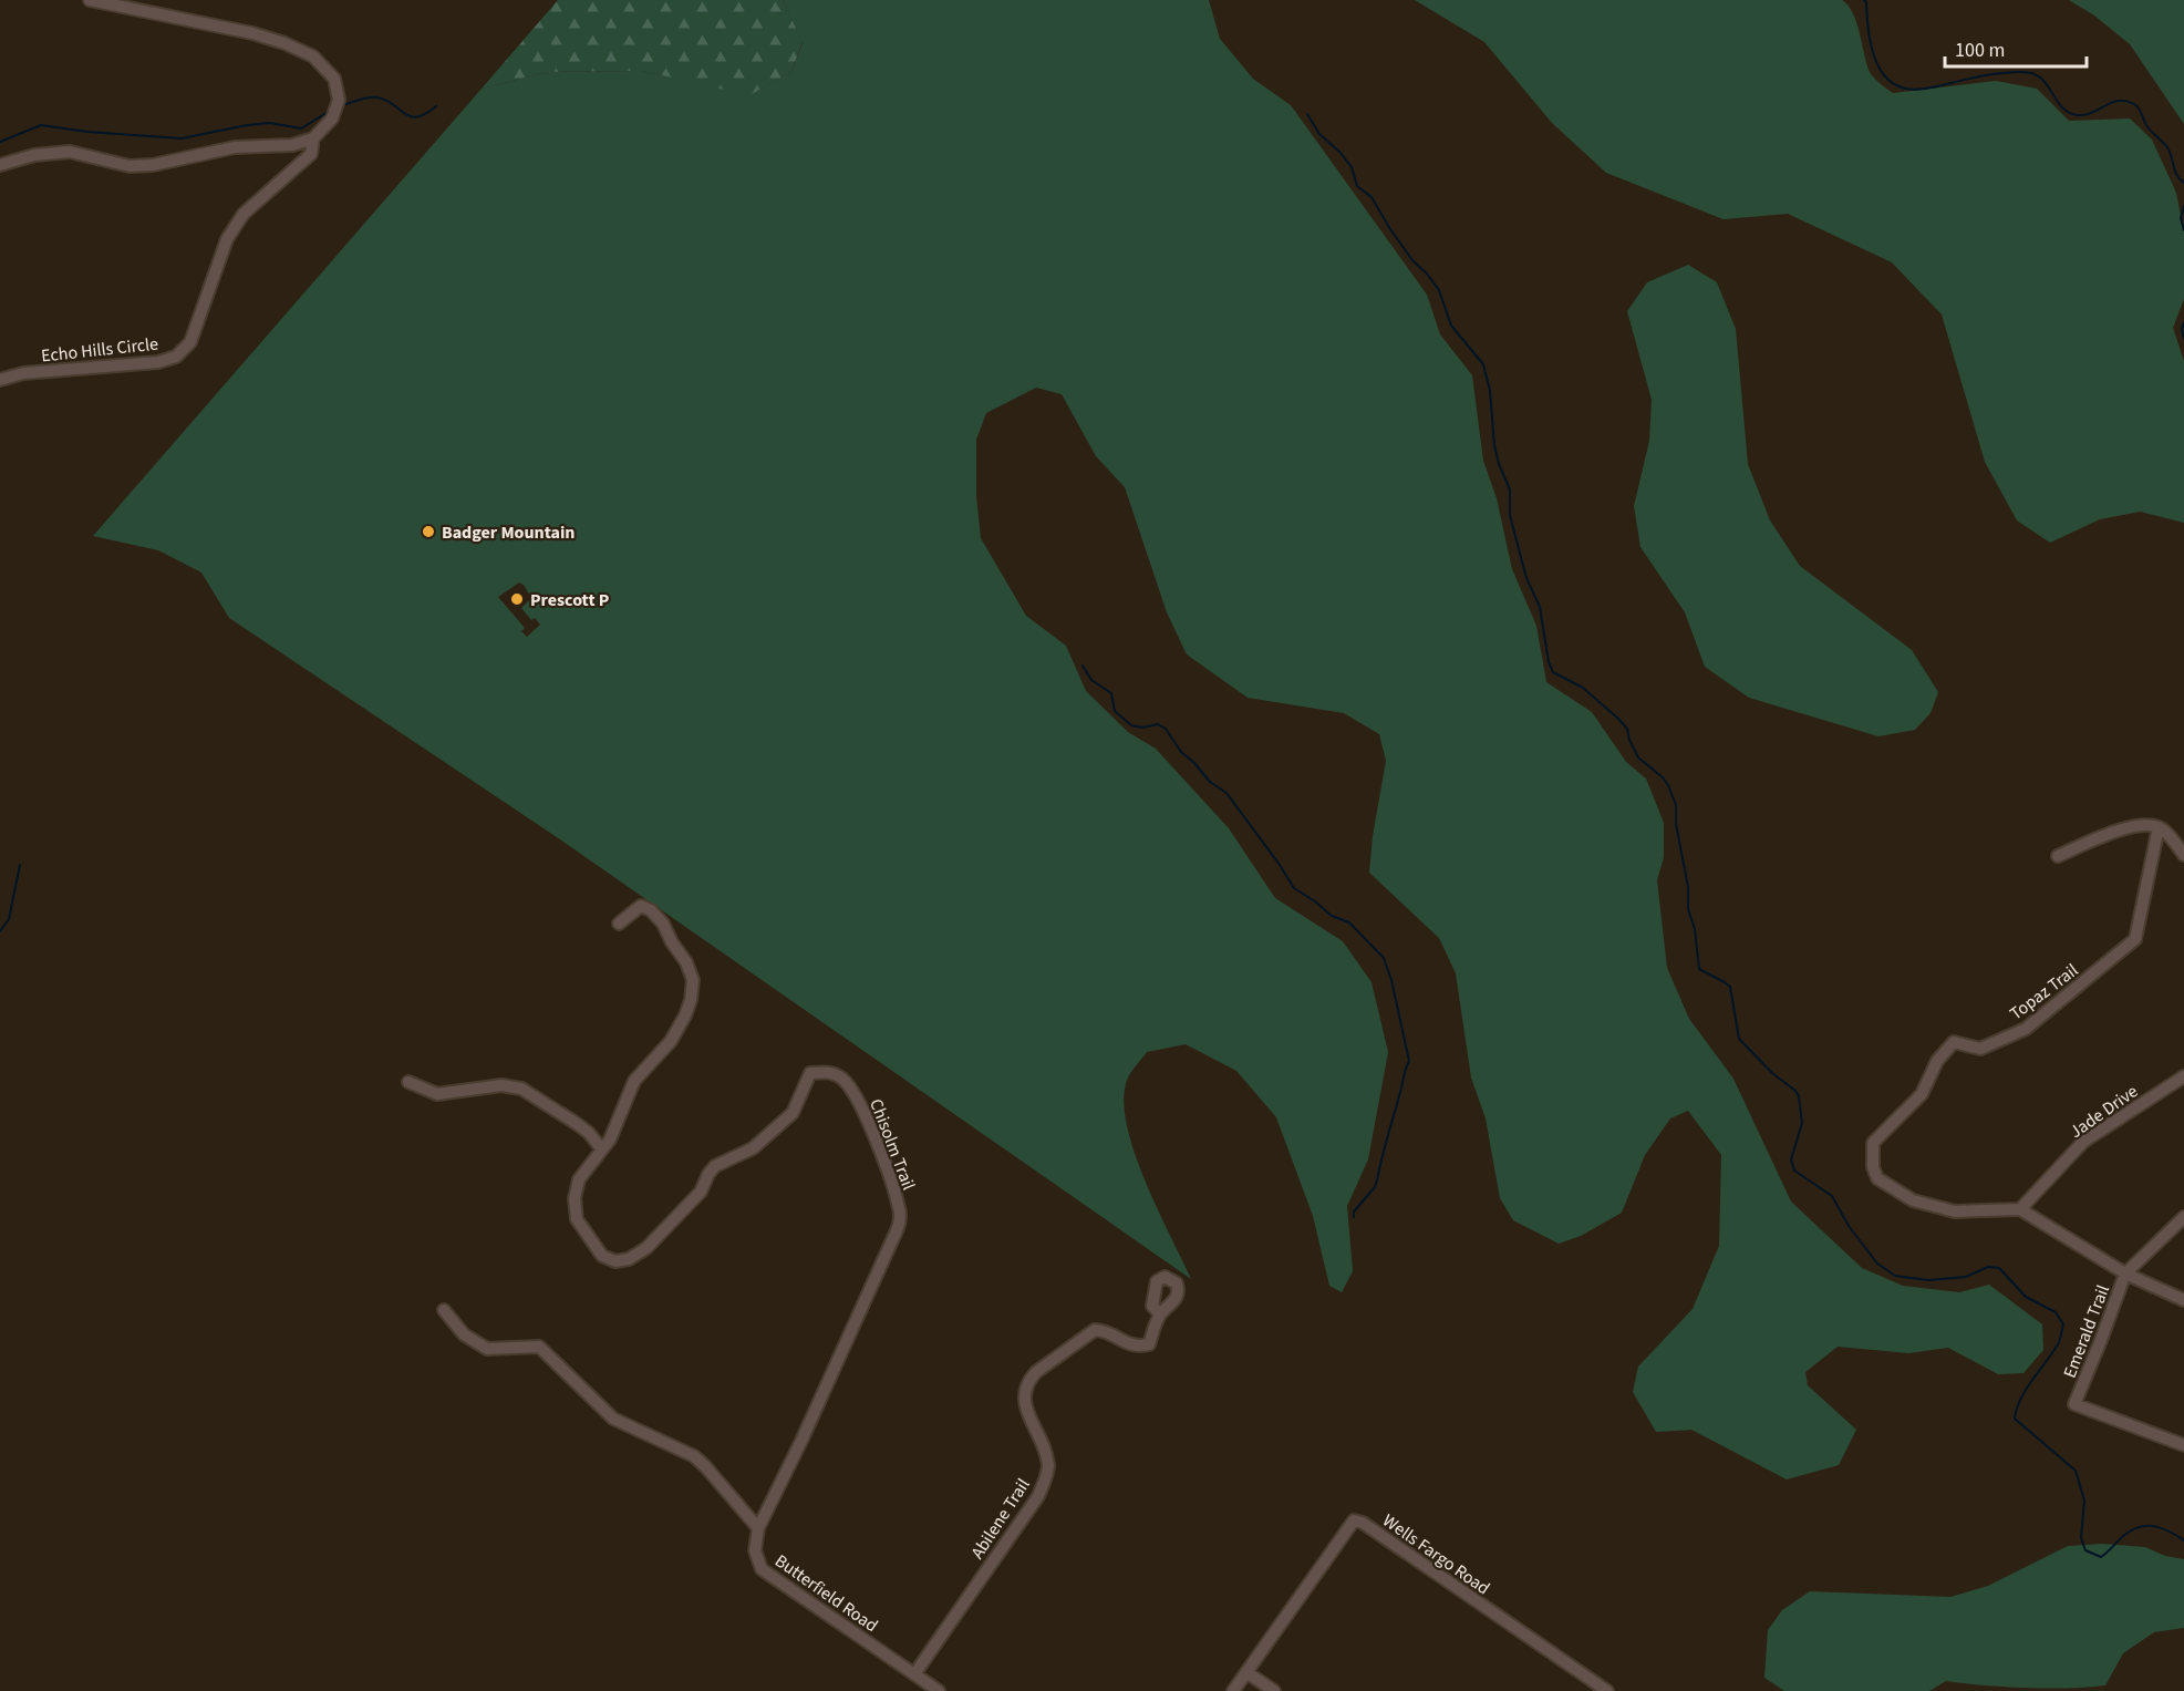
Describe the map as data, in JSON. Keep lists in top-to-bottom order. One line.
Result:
{"streets":{"street":["Echo Hills Circle","Topaz Trail","Jade Drive","Chisolm Trail","Emerald Trail","Abilene Trail","Wells Fargo Road","Butterfield Road"]},"crossings":[["Topaz Trail","Jade Drive"],["Chisolm Trail","Butterfield Road"],["Abilene Trail","Butterfield Road"]],"places":["Badger Mountain","Prescott P"],"scale_bar":"100 m"}
